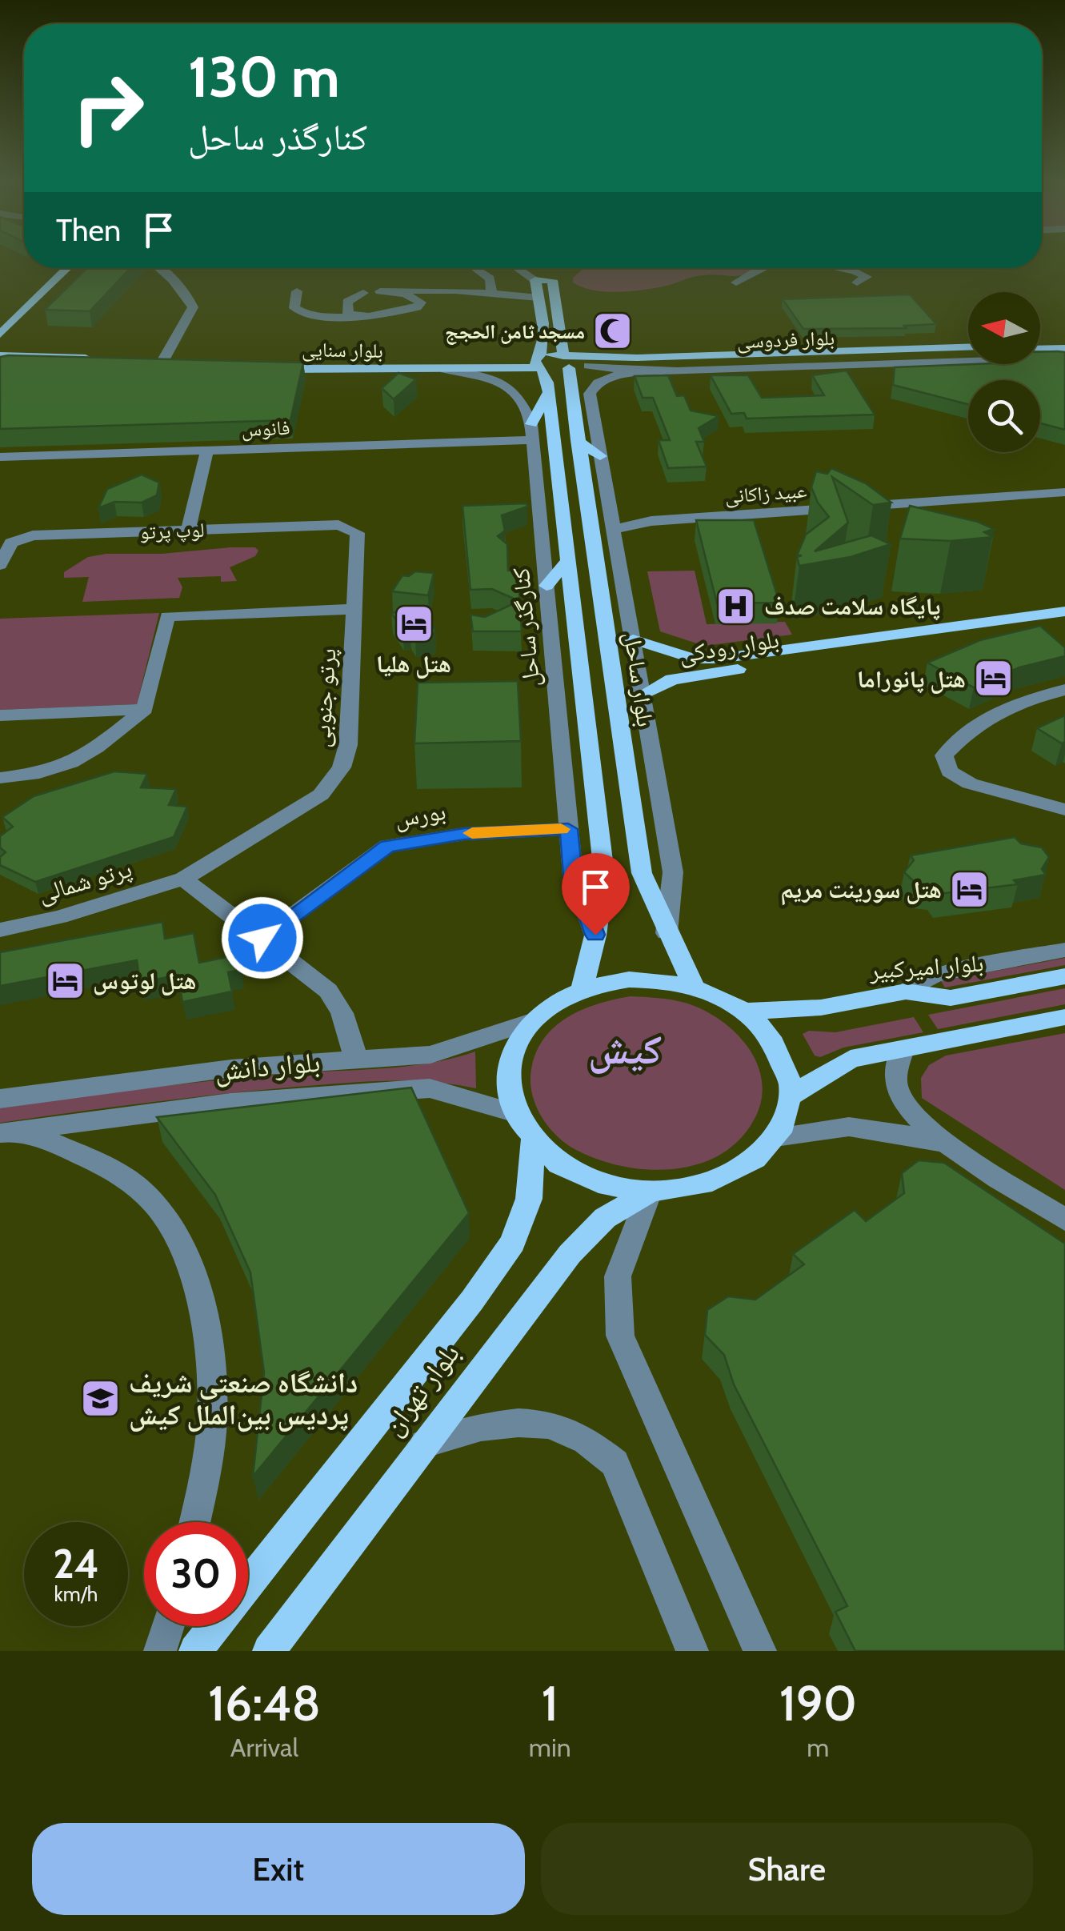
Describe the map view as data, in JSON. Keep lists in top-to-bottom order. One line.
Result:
{"streets":{"main road":["بلوار فردوسی","بلوار سنایی","بلوار رودکی","بلوار ساحل","بلوار امیرکبیر","بلوار تهران"],"street":["فانوس","عبید زاکانی","لوپ پرتو","کنارگذر ساحل","پرتو جنوبی","بورس","پرتو شمالی","بلوار دانش"]},"crossings":[["بلوار فردوسی","بلوار ساحل"],["بلوار سنایی","کنارگذر ساحل"],["فانوس","کنارگذر ساحل"],["لوپ پرتو","پرتو جنوبی"],["کنارگذر ساحل","بورس"],["بلوار ساحل","بلوار امیرکبیر"],["بلوار ساحل","بلوار دانش"],["بلوار ساحل","بلوار تهران"],["پرتو جنوبی","پرتو شمالی"],["بلوار امیرکبیر","بلوار دانش"],["بلوار امیرکبیر","بلوار تهران"],["بلوار دانش","بلوار تهران"]],"districts":["كيش"],"places":{"mosque":["مسجد ثامن الحجج"],"hospital":["پایگاه سلامت صدف"],"hotel":["هتل هلیا","هتل پانوراما","هتل سورینت مريم","هتل لوتوس"],"school or university":["دانشگاه صنعتی شریف پردیس بین‌الملل کیش"]},"north":"left","page":{"turn":["130 m","کنارگذر ساحل"],"then":"Then","speed":"24 km/h","limit":"30","eta":["16:48","Arrival","1","min","190","m"],"buttons":["Exit","Share"]}}
